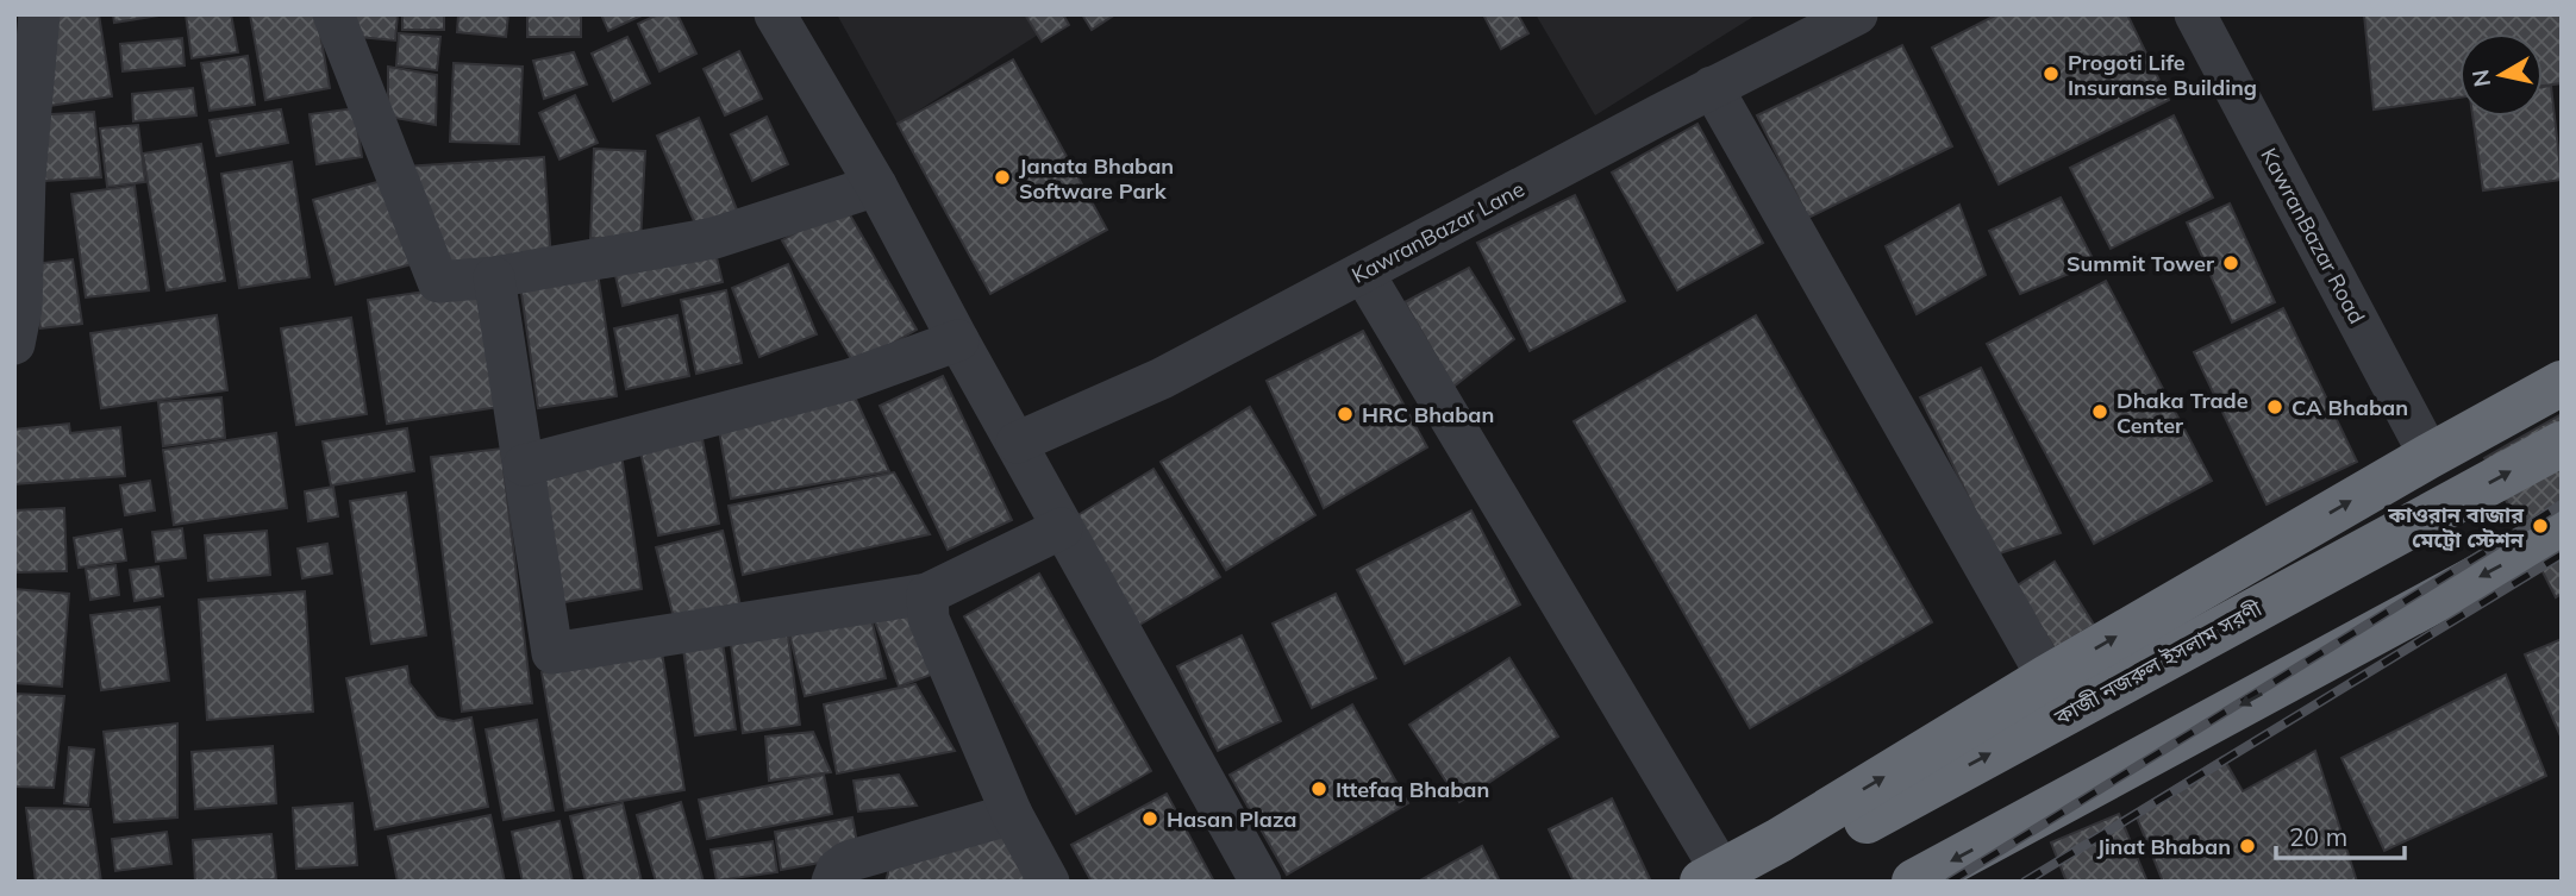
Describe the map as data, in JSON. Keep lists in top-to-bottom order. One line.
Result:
{"streets":{"highway":["কাজী নজরুল ইসলাম সরণী"],"street":["KawranBazar Lane","KawranBazar Road"]},"places":["Progoti Life Insuranse Building","Janata Bhaban Software Park","Summit Tower","CA Bhaban","Dhaka Trade Center","HRC Bhaban","কাওরান বাজার মেট্রো স্টেশন","Ittefaq Bhaban","Hasan Plaza","Jinat Bhaban"],"scale_bar":"20 m","north":"left"}
